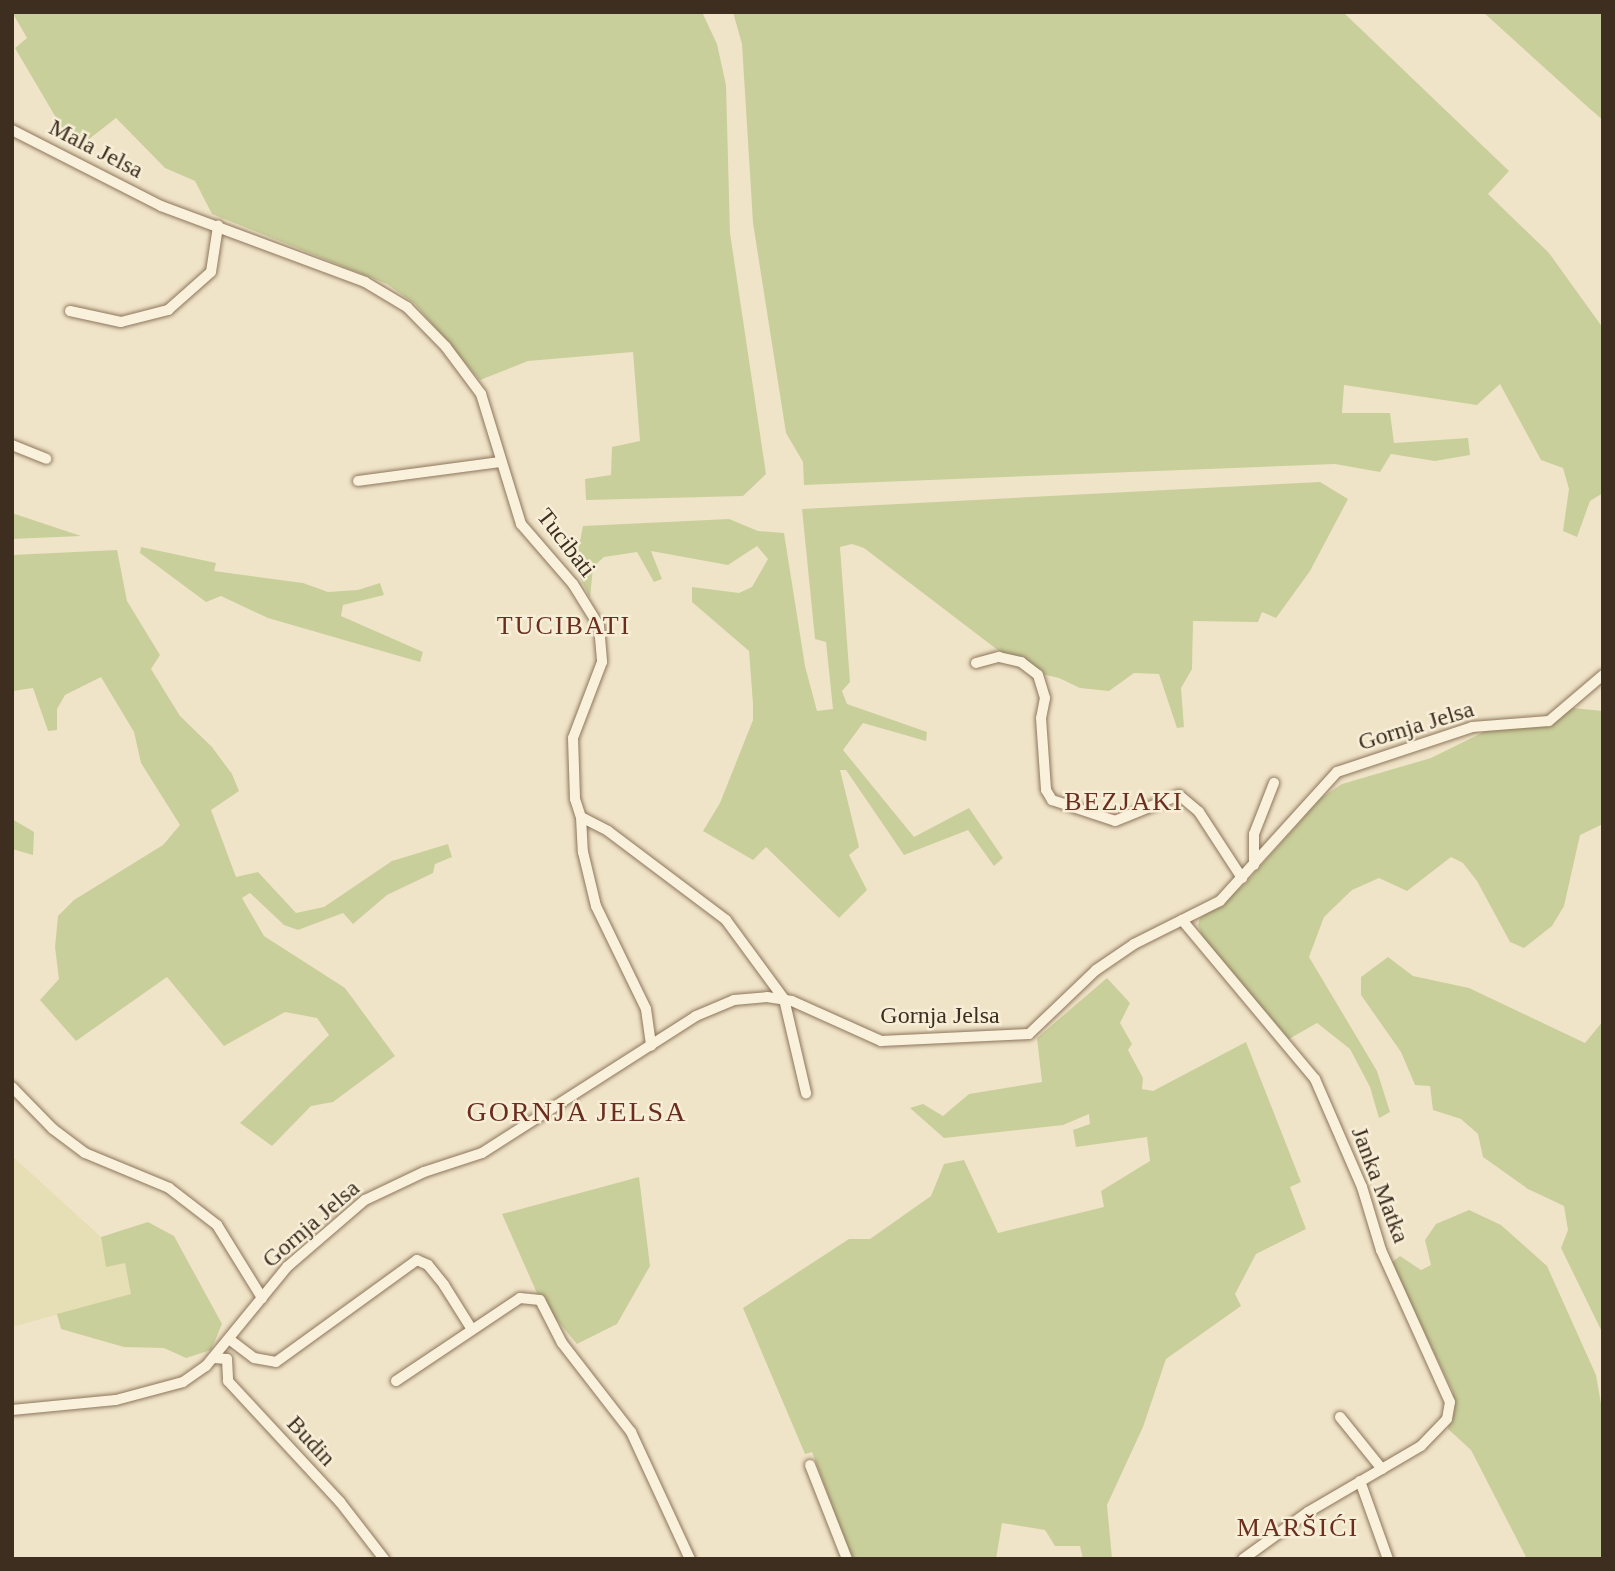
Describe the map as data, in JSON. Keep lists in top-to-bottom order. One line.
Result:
{"streets":{"street":["Mala Jelsa","Tucibati","Gornja Jelsa","Janka Matka","Budin"]},"crossings":[["Mala Jelsa","Tucibati"],["Tucibati","Gornja Jelsa"],["Gornja Jelsa","Janka Matka"],["Gornja Jelsa","Budin"]],"districts":["TUCIBATI","BEZJAKI","GORNJA JELSA","MARŠIĆI"]}
